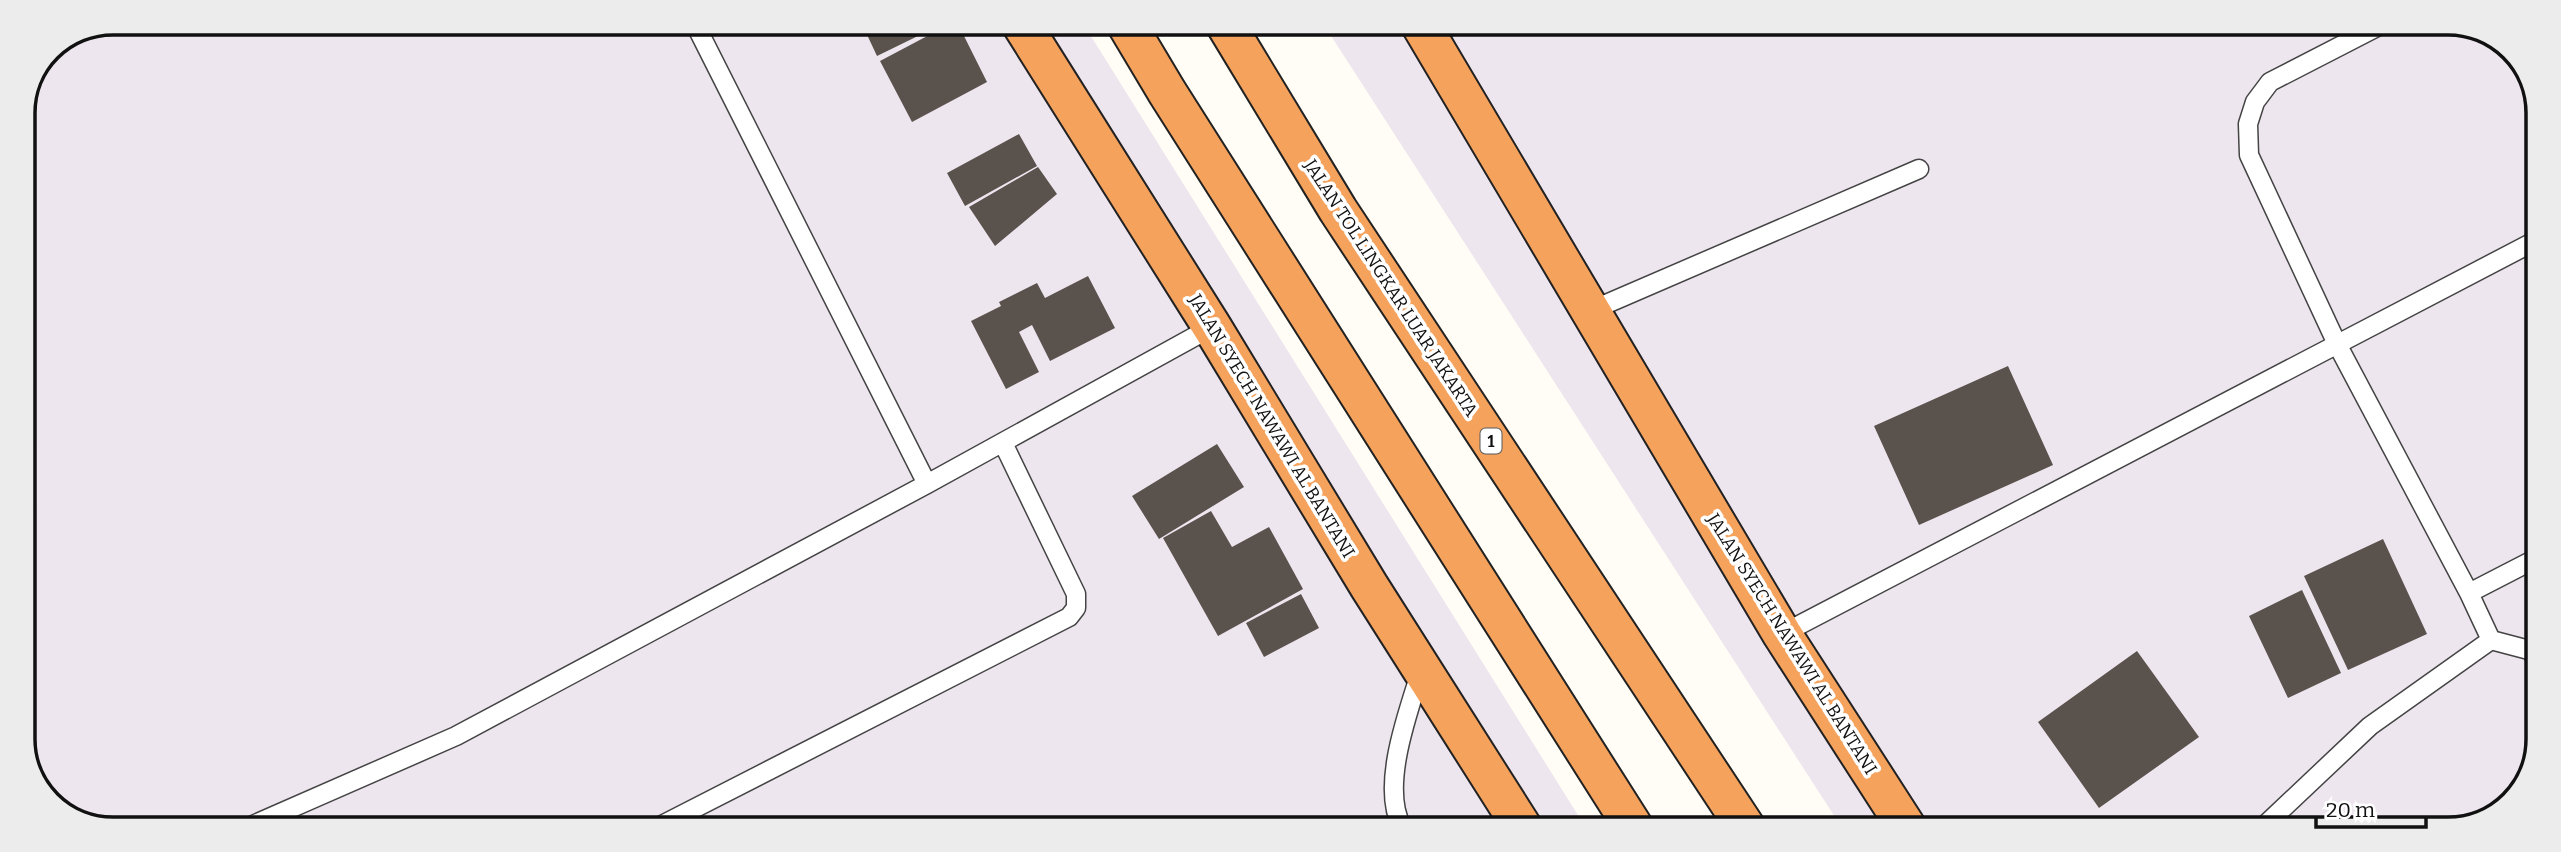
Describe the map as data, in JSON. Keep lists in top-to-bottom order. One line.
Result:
{"streets":{"highway":["JALAN TOL LINGKAR LUAR JAKARTA","JALAN SYECH NAWAWI AL BANTANI","1"]},"scale_bar":"20 m"}
